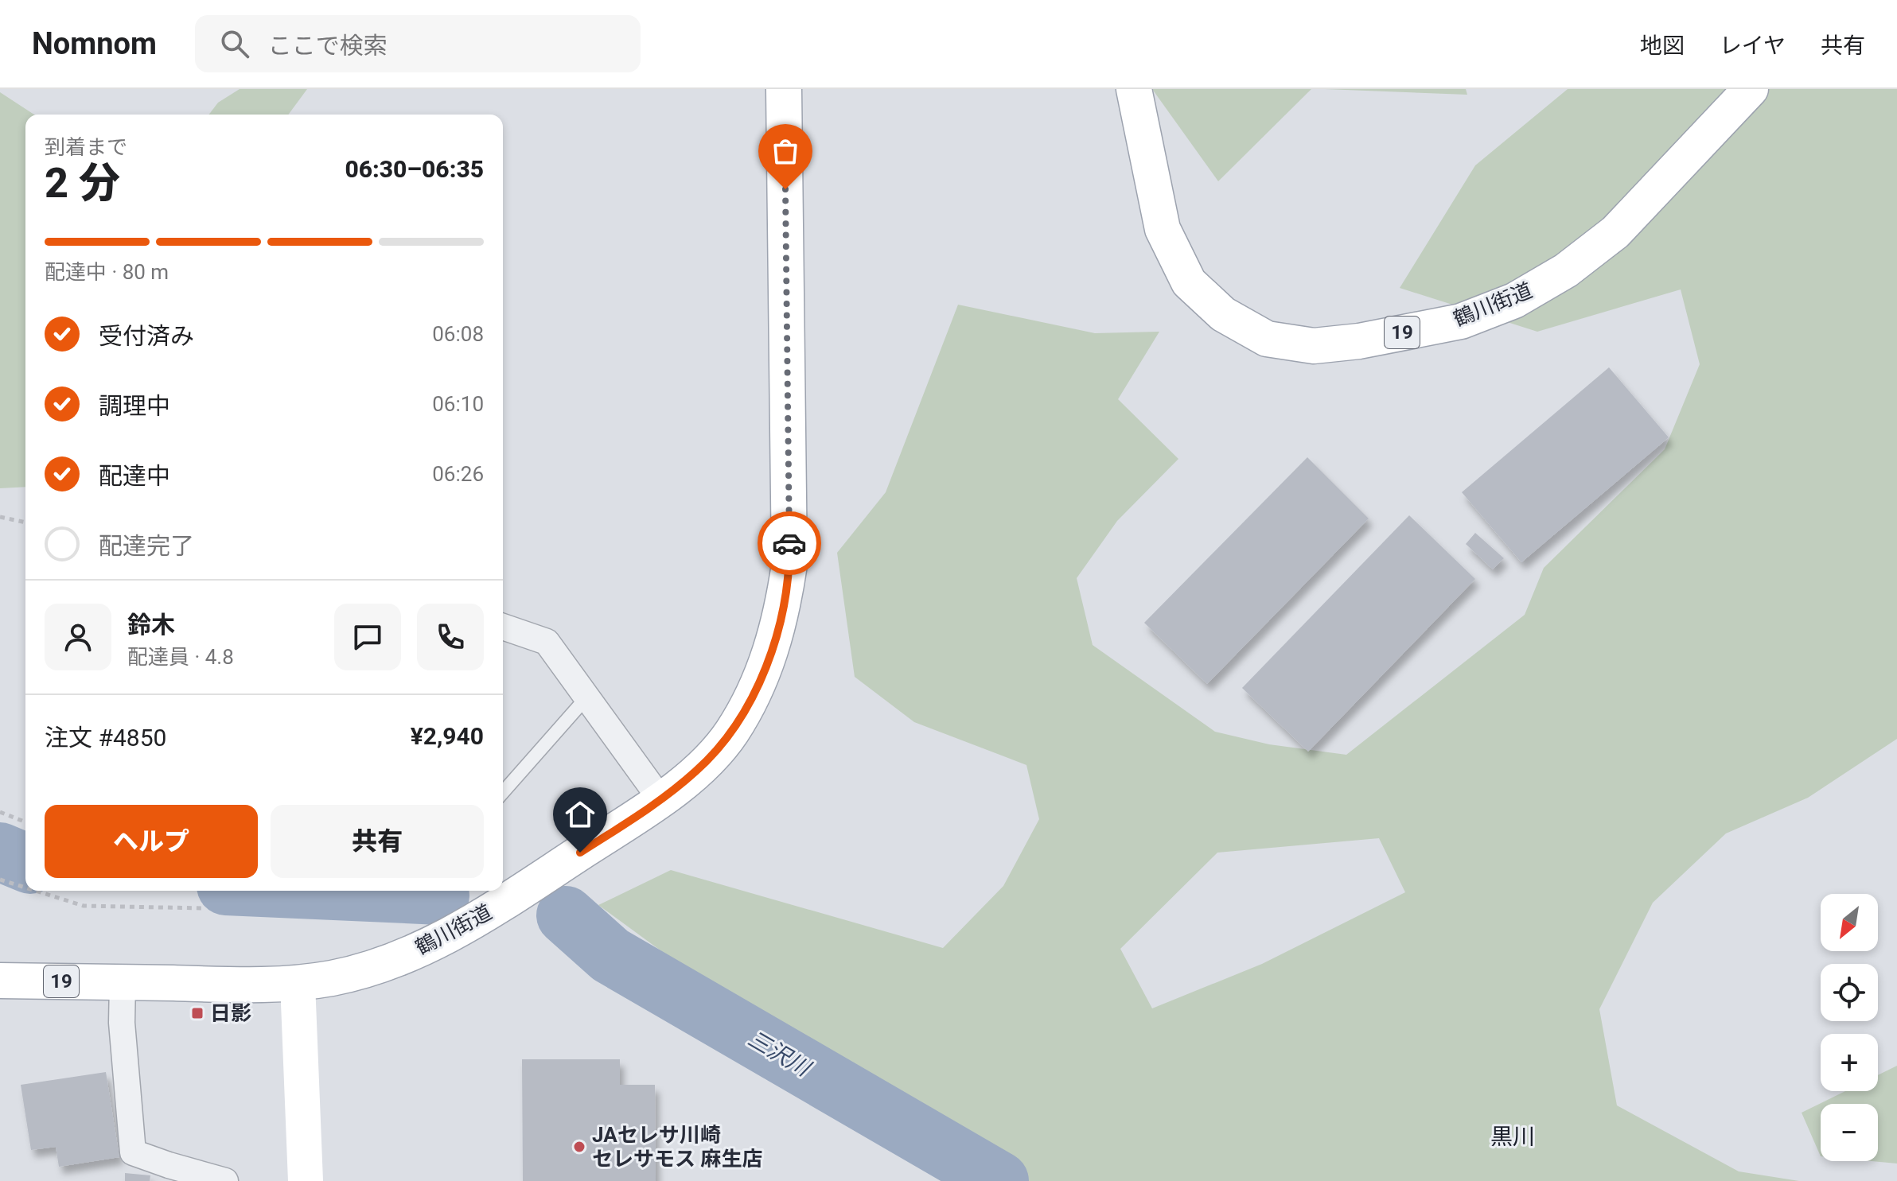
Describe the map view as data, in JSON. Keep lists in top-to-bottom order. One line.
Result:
{"streets":{"main road":["鶴川街道","19"]},"districts":["黒川"],"water":["三沢川"],"places":{"transit":["日影"],"other":["JAセレサ川崎 セレサモス 麻生店"]},"north":"bottom left","page":{"header":"Nomnom","search":"ここで検索","nav":["地図","レイヤ","共有"],"heading":["2 分","到着まで","06:30–06:35"],"panel":["鈴木","配達員 · 4.8","注文 #4850","¥2,940"],"bar":"配達中 · 80 m","list":[["受付済み","06:08"],["調理中","06:10"],["配達中","06:26"],"配達完了"],"buttons":["ヘルプ","共有"],"map_buttons":["+","−"]}}
